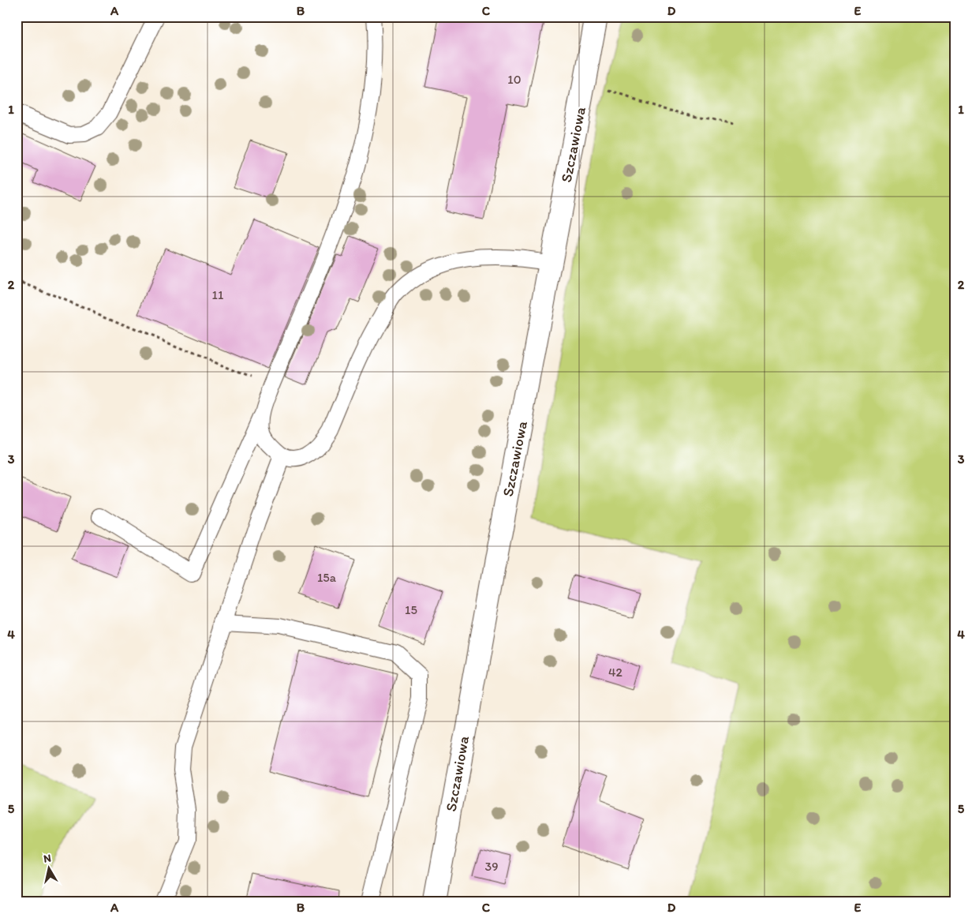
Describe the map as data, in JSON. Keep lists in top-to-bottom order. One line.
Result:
{"streets":{"street":["Szczawiowa"]},"house_numbers":["10","11","15a","15","42","39"],"north":"top","grid":{"columns":["A","B","C","D","E"],"rows":["1","2","3","4","5"]}}
